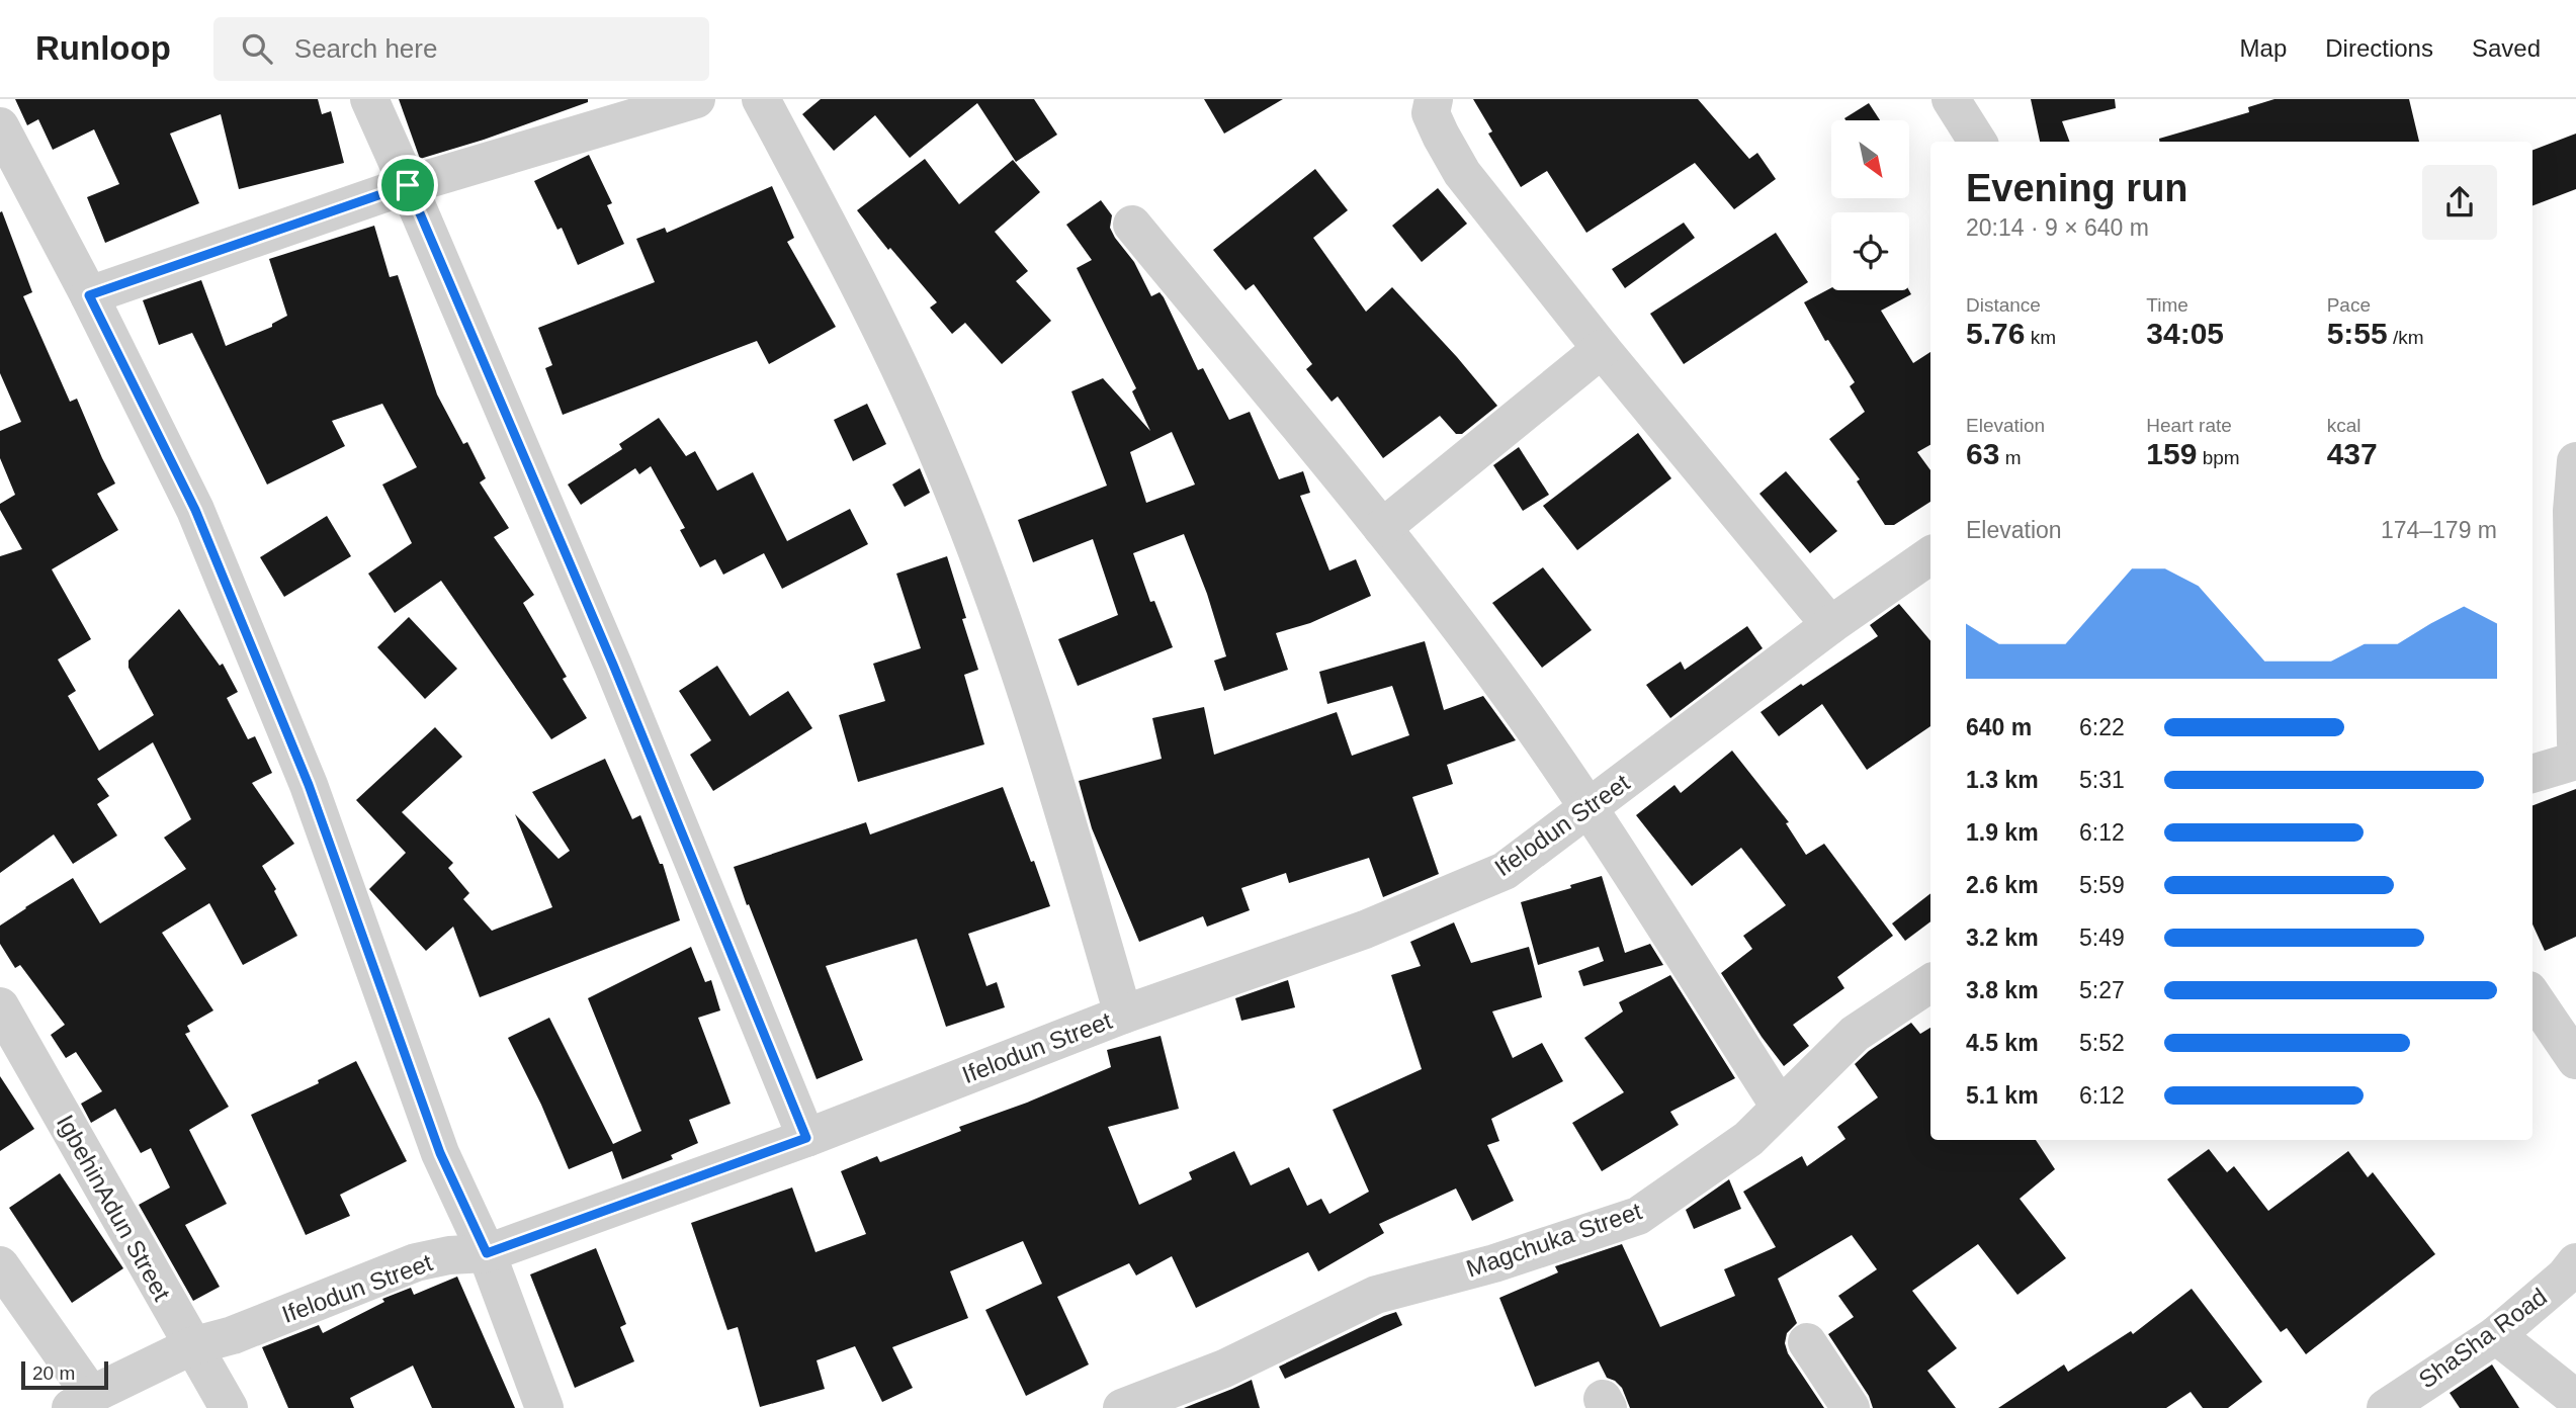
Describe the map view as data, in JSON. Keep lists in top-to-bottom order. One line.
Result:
{"streets":{"street":["Ifelodun Street","IgbehinAdun Street","Magchuka Street","ShaSha Road"]},"crossings":[["Ifelodun Street","IgbehinAdun Street"]],"scale_bar":"20 m","north":"bottom right","page":{"header":"Runloop","search":"Search here","nav":["Map","Directions","Saved"],"heading":["Evening run","20:14 · 9 × 640 m"],"stats":[["Distance","5.76 km"],["Time","34:05"],["Pace","5:55 /km"],["Elevation","63 m"],["Heart rate","159 bpm"],["kcal","437"]],"chart":["Elevation","174–179 m"],"list":[{"name":"640 m","note":"6:22"},{"name":"1.3 km","note":"5:31"},{"name":"1.9 km","note":"6:12"},{"name":"2.6 km","note":"5:59"},{"name":"3.2 km","note":"5:49"},{"name":"3.8 km","note":"5:27"},{"name":"4.5 km","note":"5:52"},{"name":"5.1 km","note":"6:12"}],"scale":"20 m"}}
